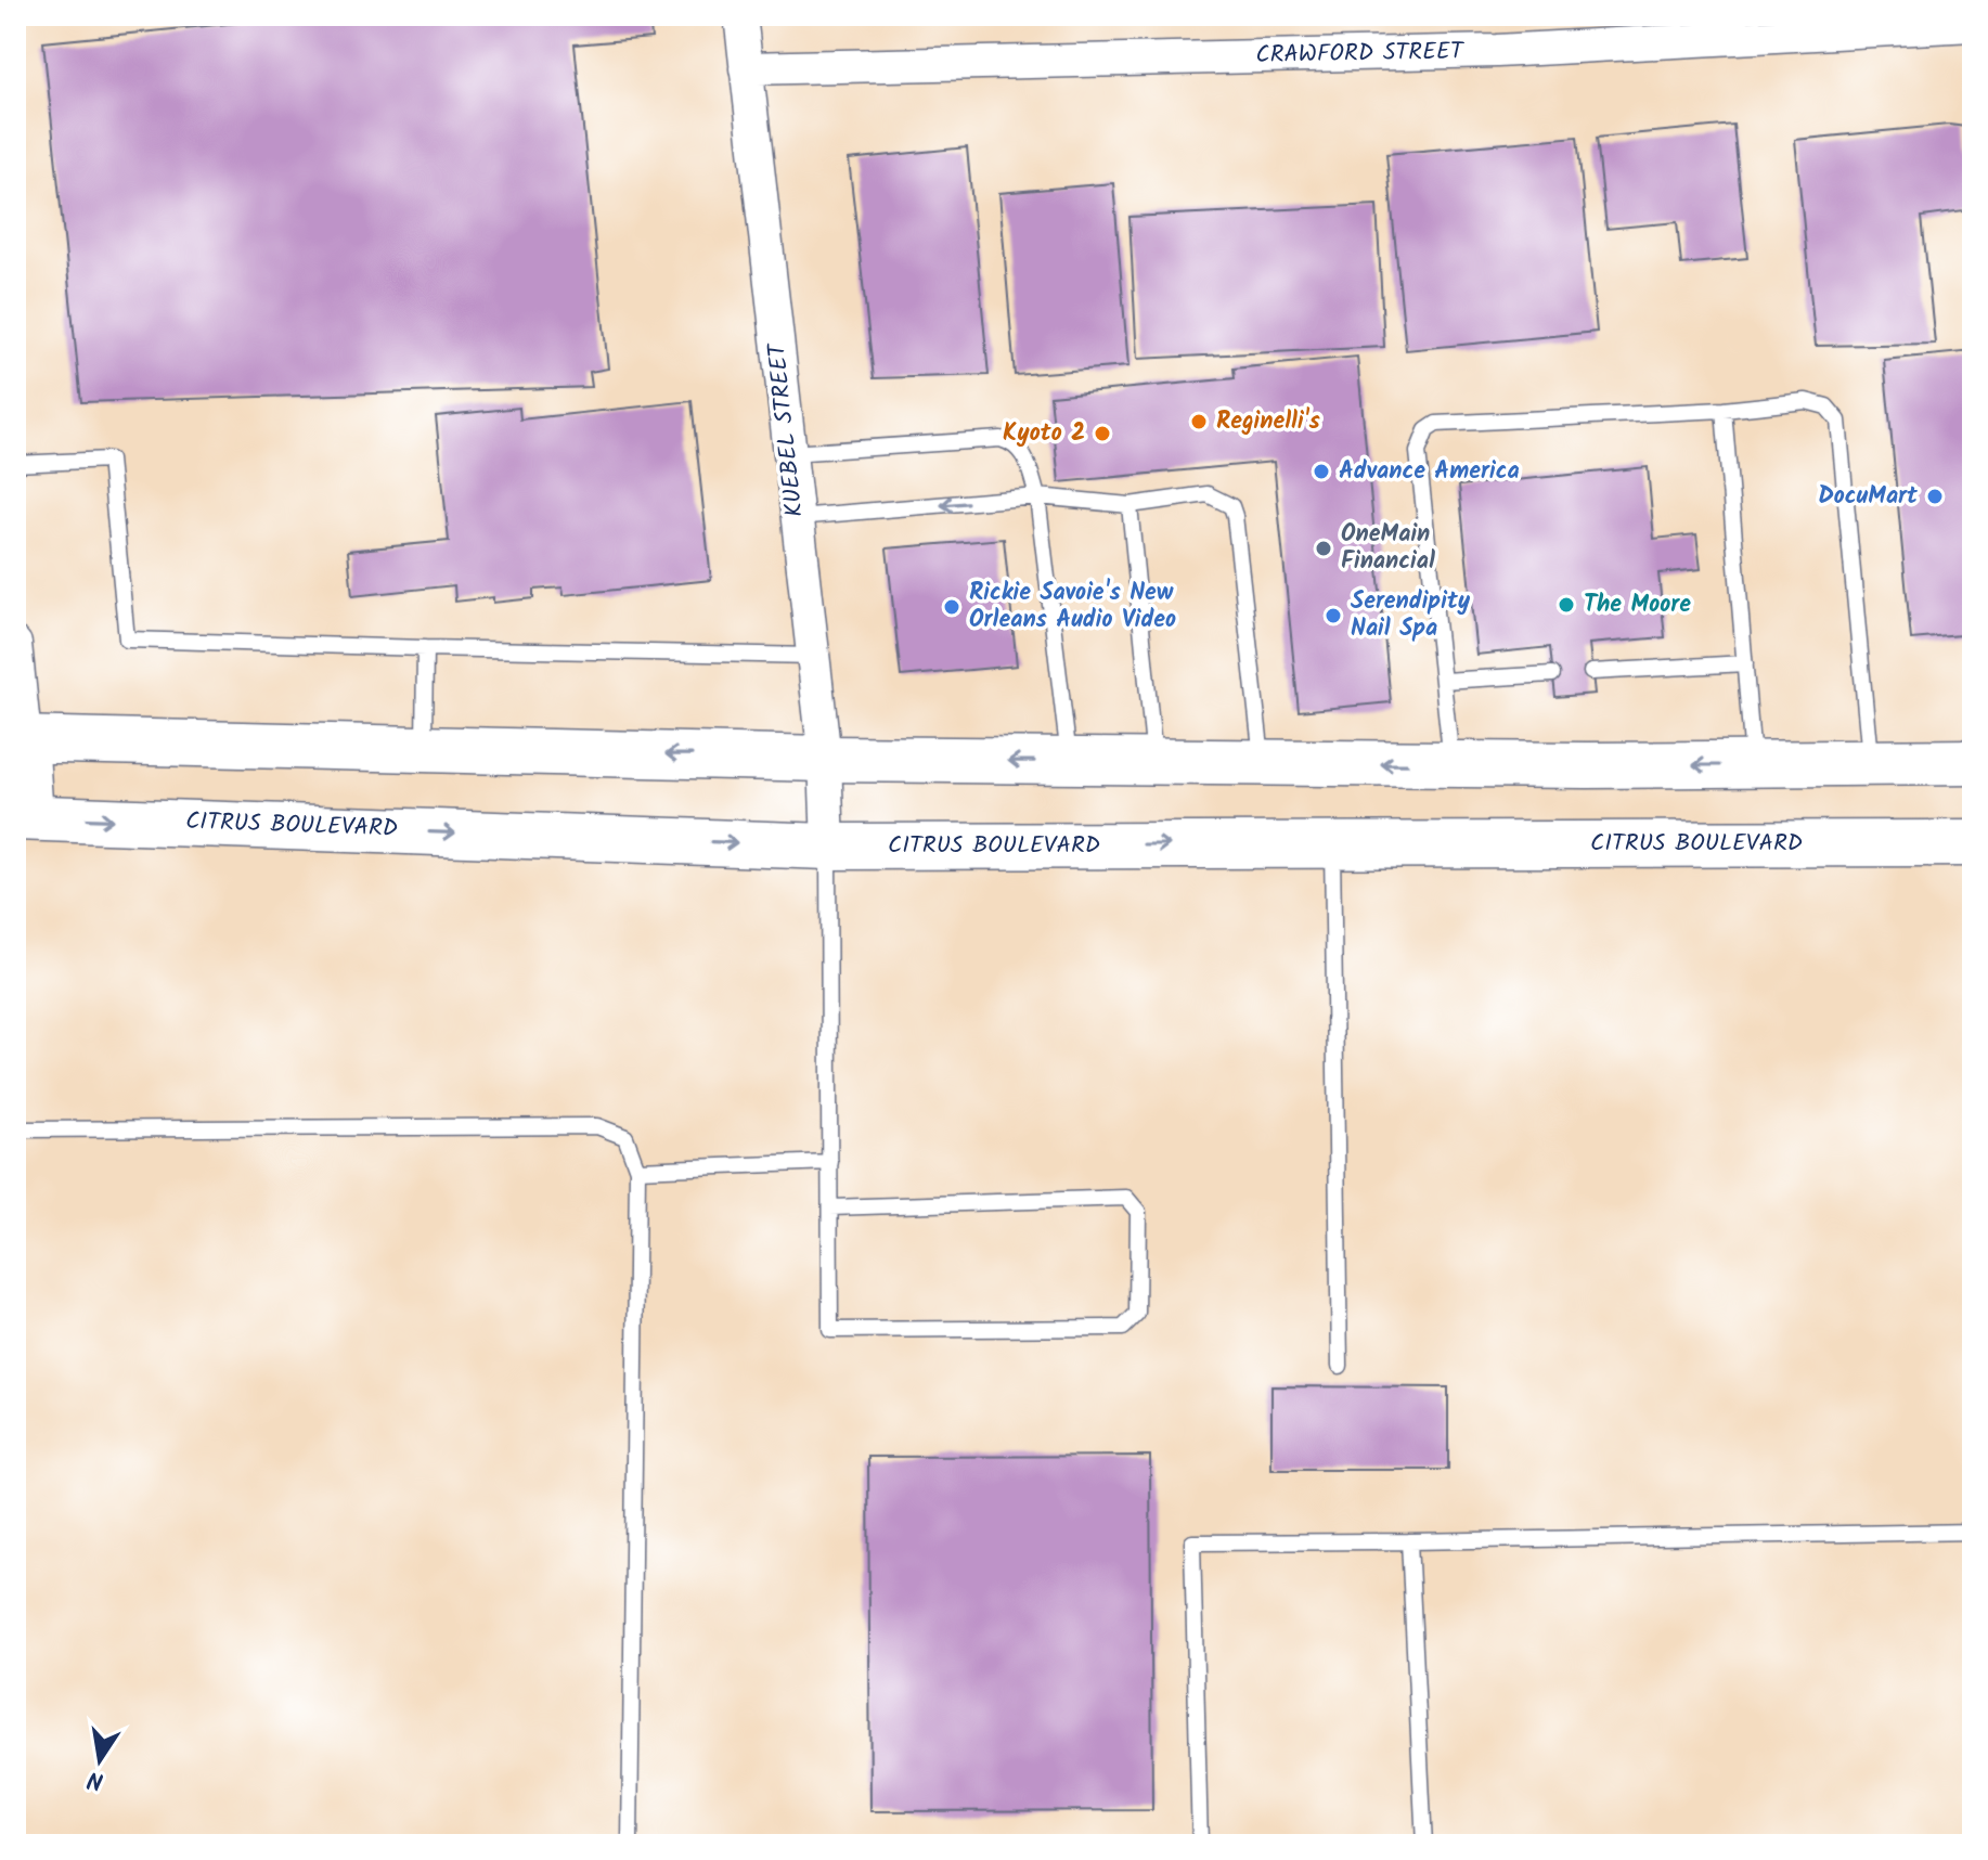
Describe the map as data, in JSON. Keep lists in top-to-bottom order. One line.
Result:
{"streets":{"street":["CRAWFORD STREET","KUEBEL STREET","CITRUS BOULEVARD"]},"crossings":[["CRAWFORD STREET","KUEBEL STREET"],["KUEBEL STREET","CITRUS BOULEVARD"]],"places":["Reginelli's","Kyoto 2","Advance America","DocuMart","OneMain Financial","The Moore","Rickie Savoie's New Orleans Audio Video","Serendipity Nail Spa"],"north":"bottom"}
